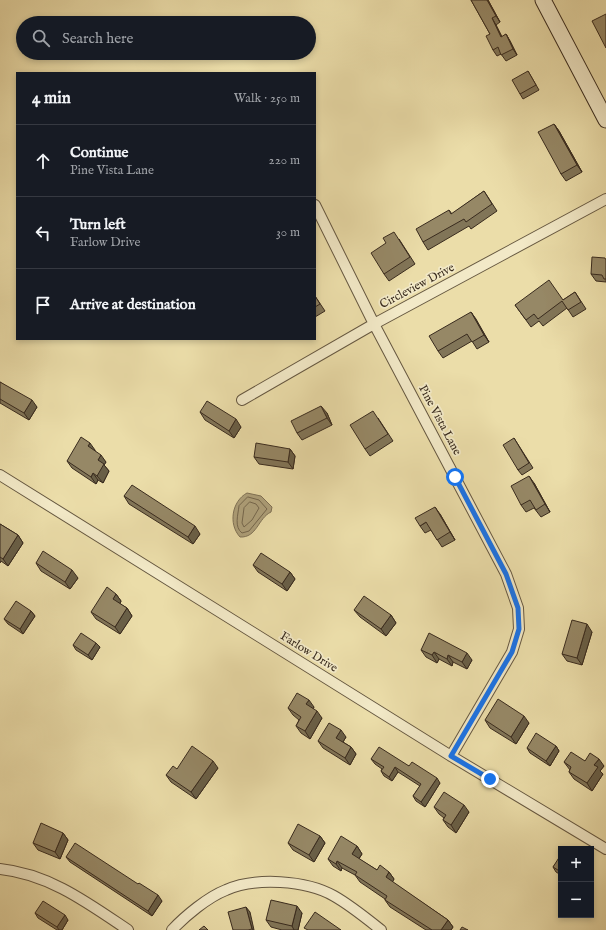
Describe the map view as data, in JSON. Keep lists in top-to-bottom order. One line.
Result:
{"streets":{"street":["Circleview Drive","Pine Vista Lane","Farlow Drive"]},"crossings":[["Circleview Drive","Pine Vista Lane"],["Pine Vista Lane","Farlow Drive"]],"page":{"search":"Search here","heading":["4 min","Walk · 250 m"],"list":[["Continue","Pine Vista Lane","220 m"],["Turn left","Farlow Drive","30 m"],"Arrive at destination"],"map_buttons":["+","−"]}}
